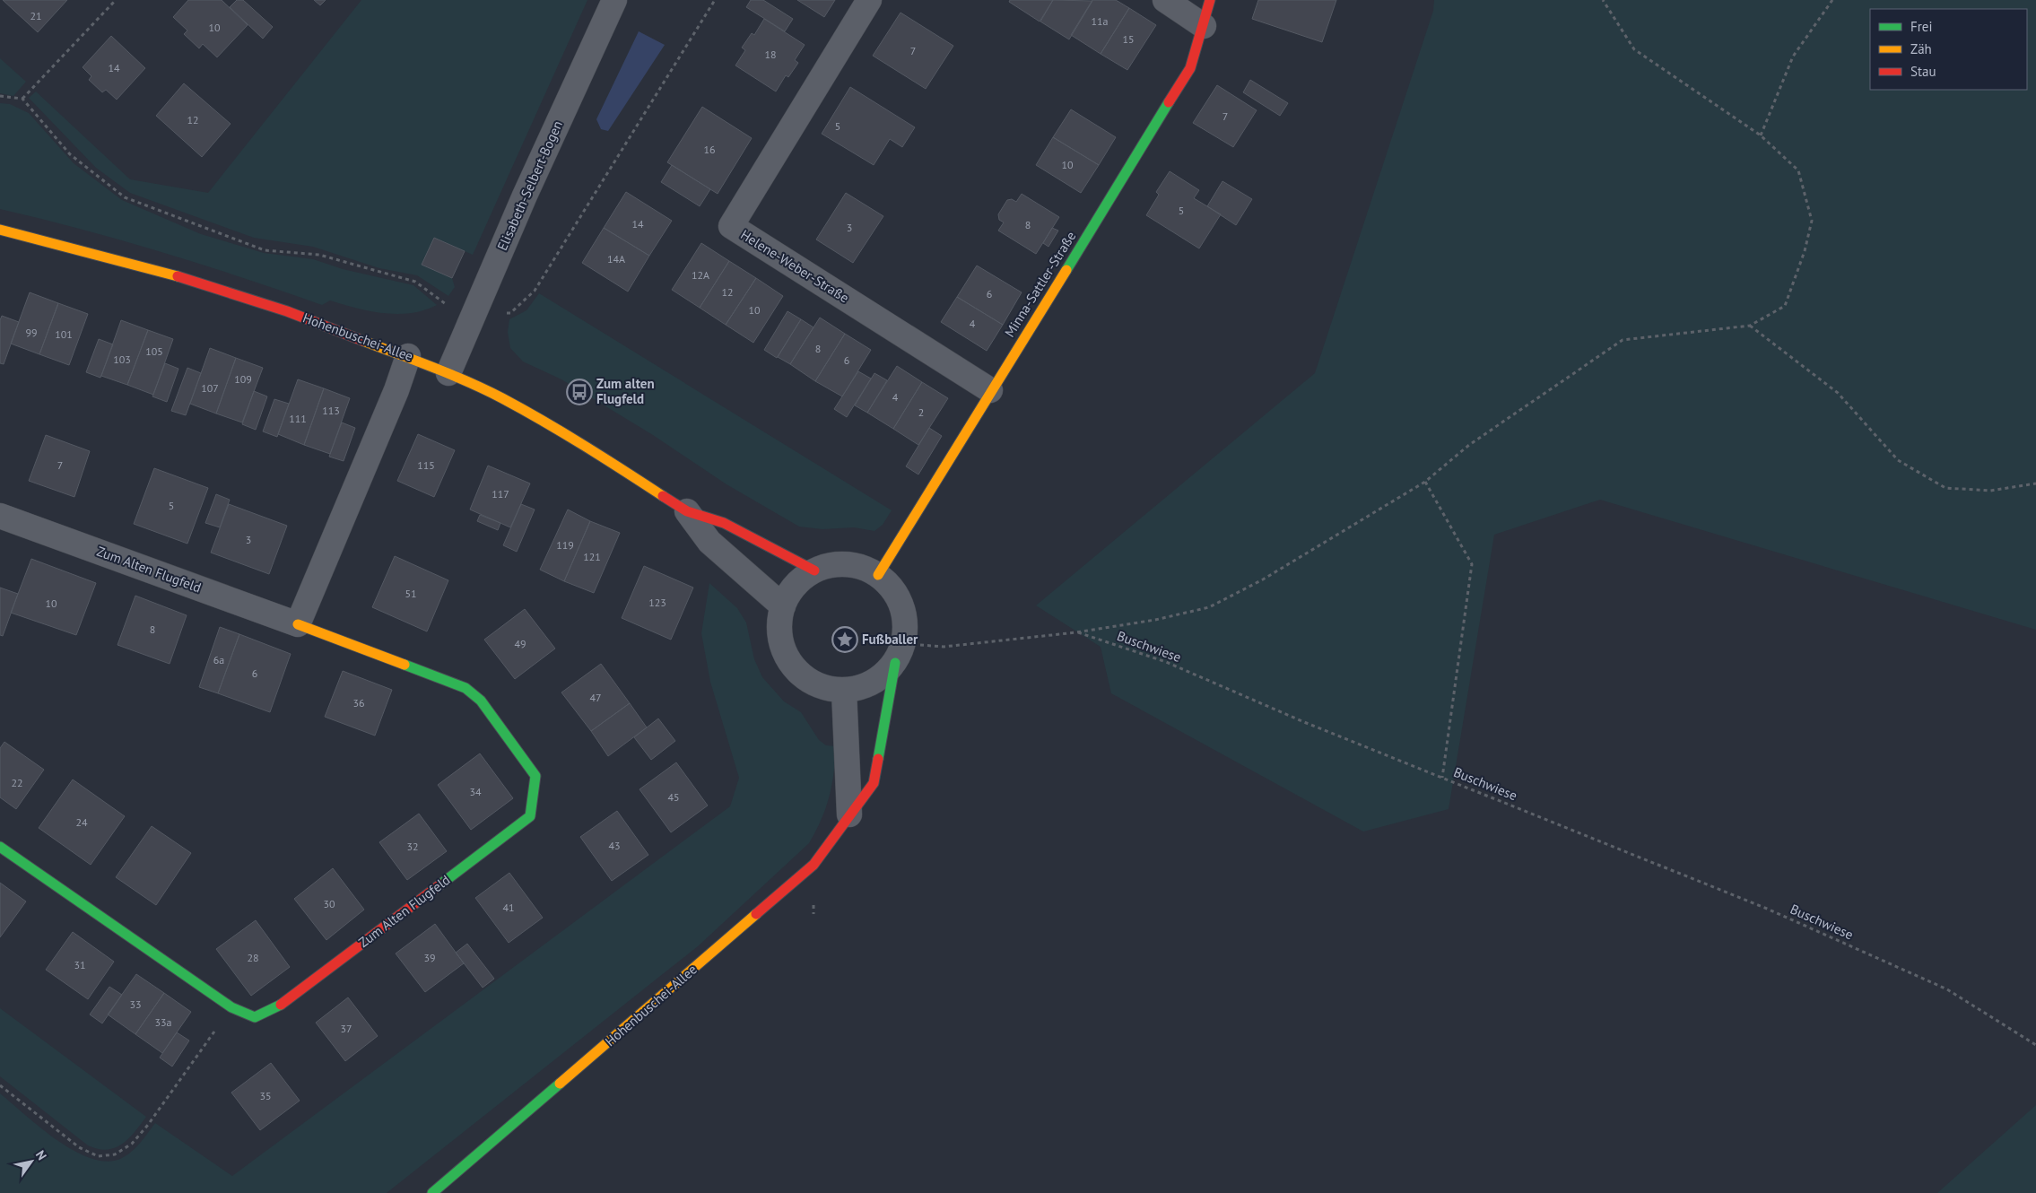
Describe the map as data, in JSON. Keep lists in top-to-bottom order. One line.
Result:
{"streets":{"street":["Elisabeth-Selbert-Bogen","Helene-Weber-Straße","Minna-Sattler-Straße","Hohenbuschei-Allee","Zum Alten Flugfeld"],"path":["Buschwiese"]},"crossings":[["Elisabeth-Selbert-Bogen","Hohenbuschei-Allee"],["Helene-Weber-Straße","Minna-Sattler-Straße"],["Minna-Sattler-Straße","Hohenbuschei-Allee"],["Minna-Sattler-Straße","Buschwiese"],["Hohenbuschei-Allee","Buschwiese"]],"places":{"bus stop":["Zum alten Flugfeld"],"place":["Fußballer"]},"house_numbers":["21","11a","10","15","7","18","14","7","12","5","16","10","5","14","8","3","14A","12A","12","6","10","4","99","101","8","105","103","6","109","107","4","113","2","111","7","115","117","5","3","119","121","51","123","10","8","49","6a","6","47","36","22","34","45","24","43","32","30","41","28","39","31","33","33a","37","35"],"legend":["Frei","Zäh","Stau"],"north":"top right"}
